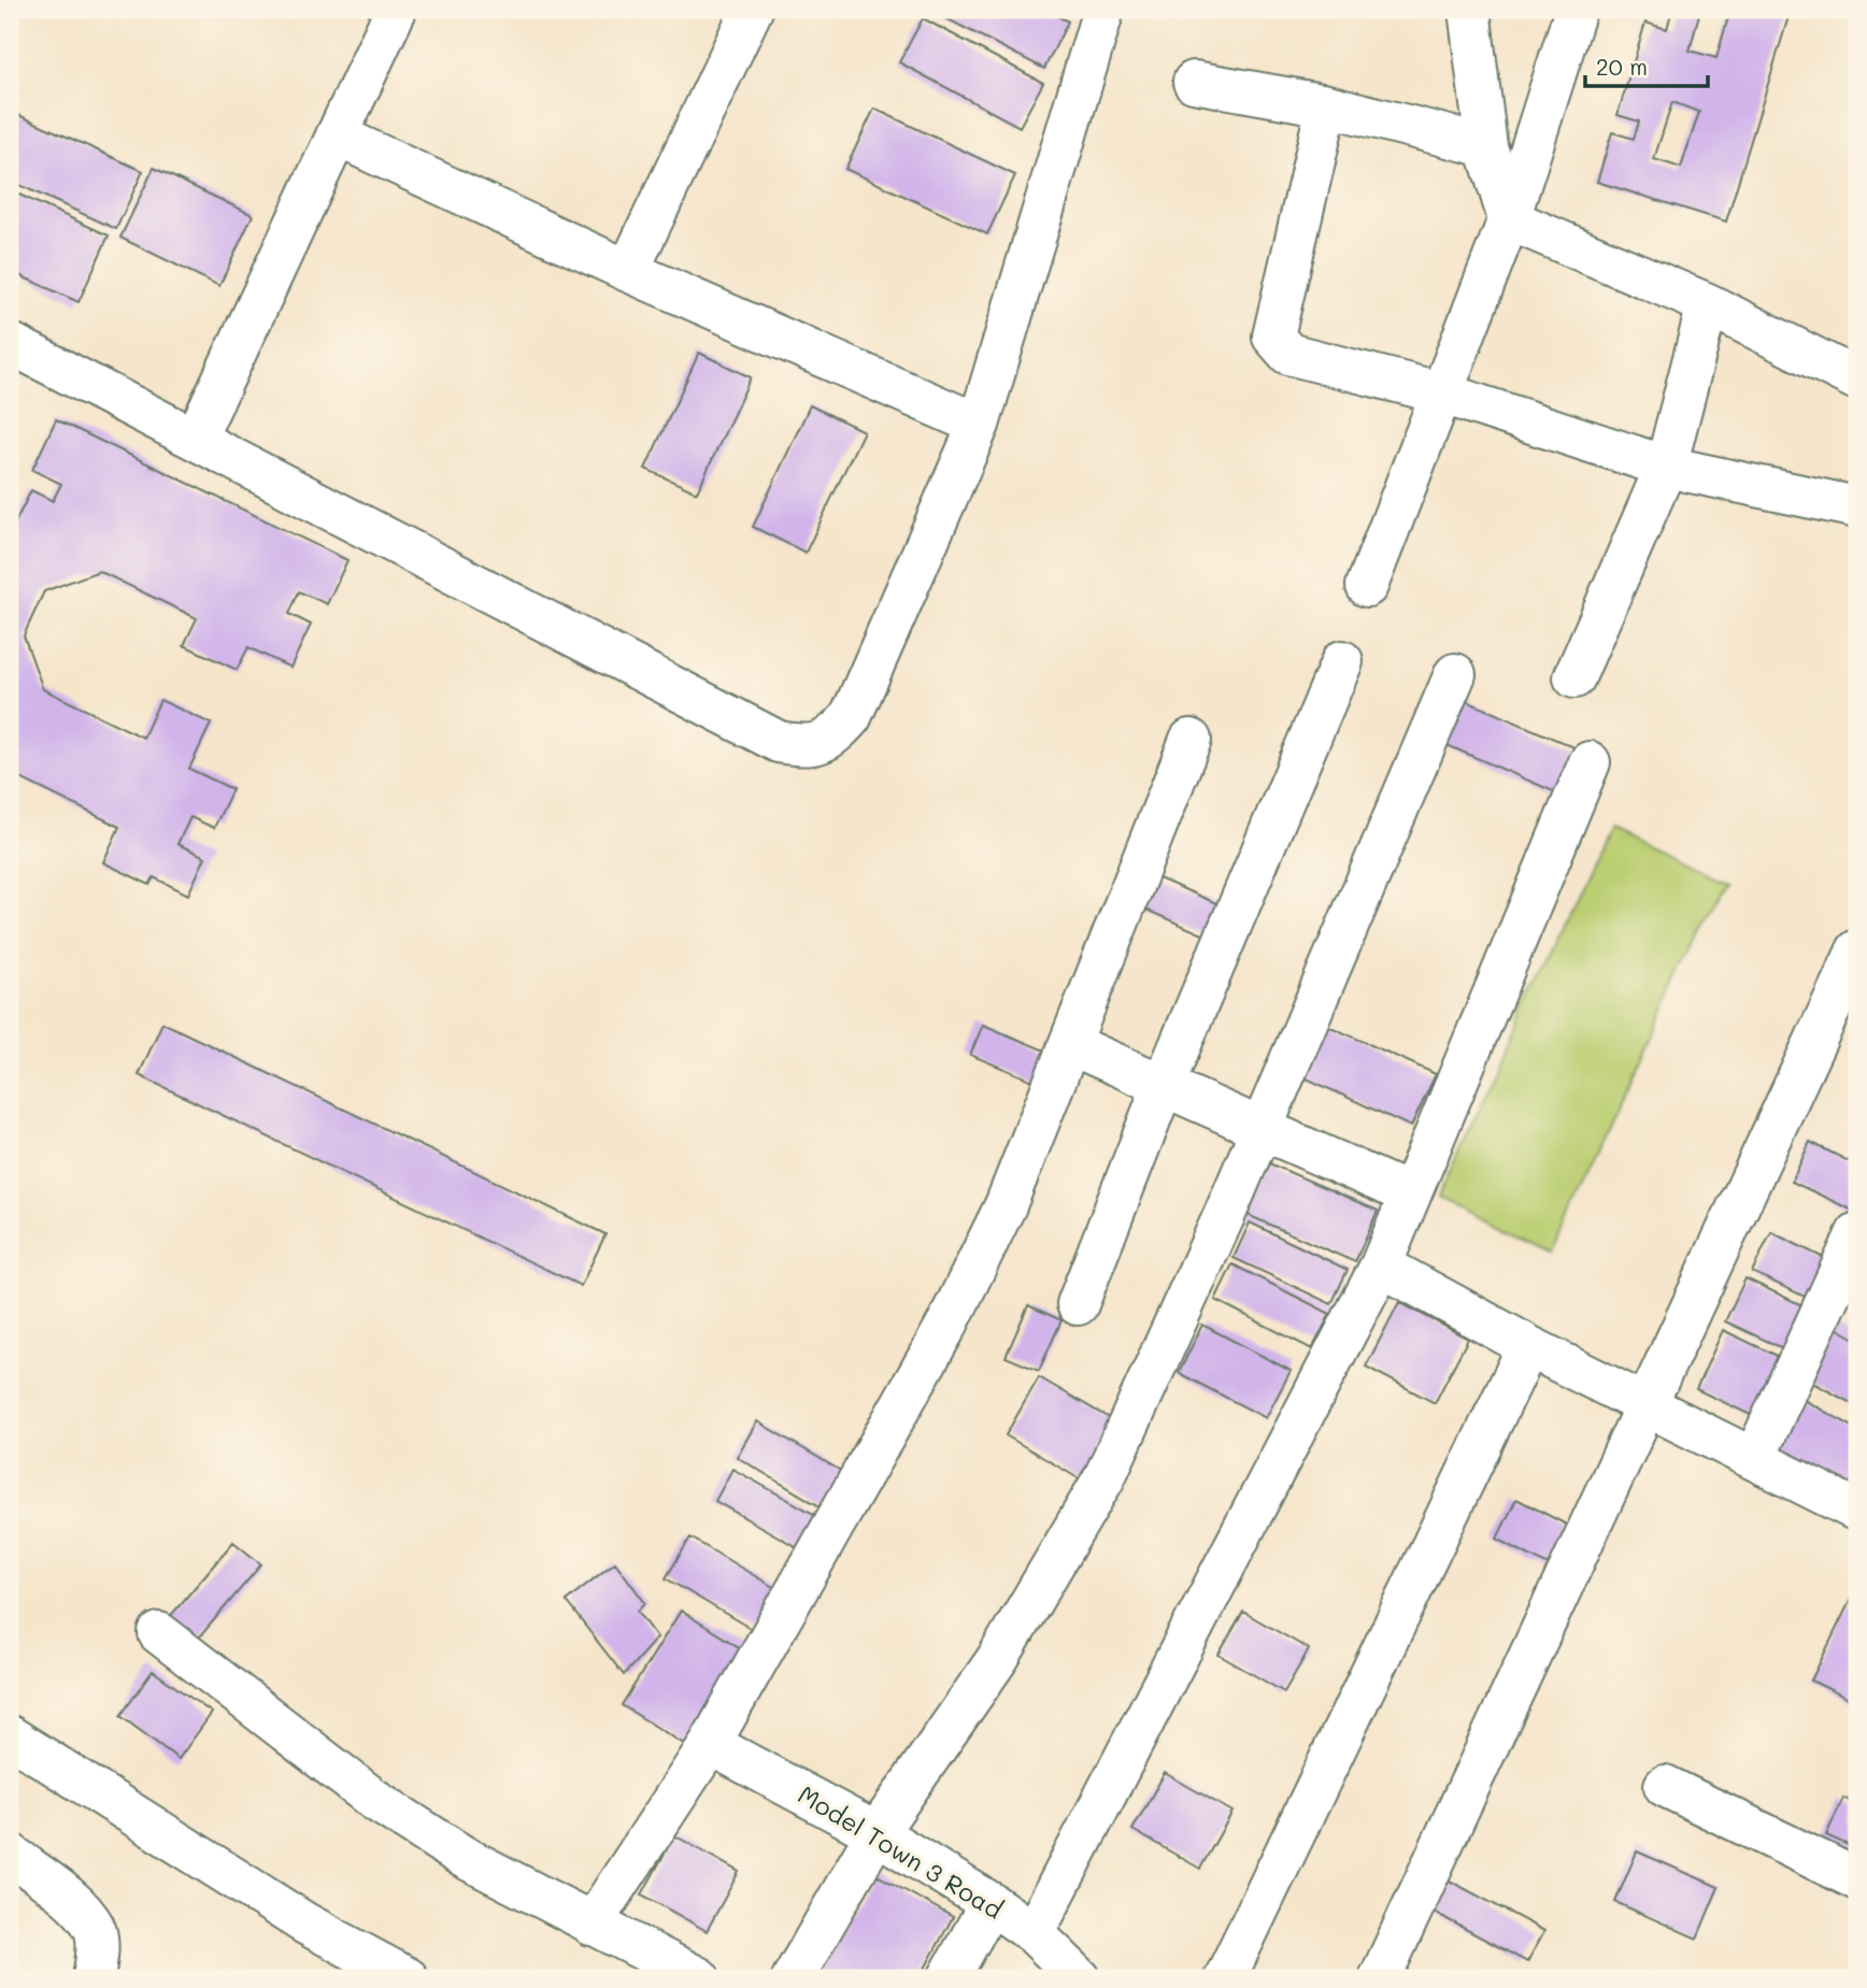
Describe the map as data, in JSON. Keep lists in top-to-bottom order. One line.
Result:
{"streets":{"street":["Model Town 3 Road"]},"scale_bar":"20 m"}
